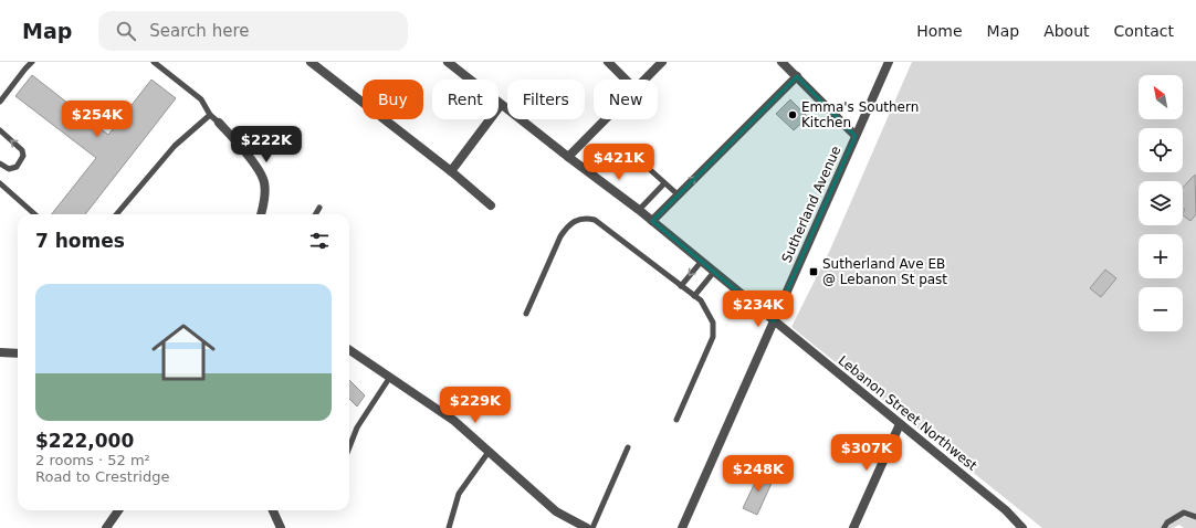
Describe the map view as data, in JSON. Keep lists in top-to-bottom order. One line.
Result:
{"streets":{"street":["Sutherland Avenue","Lebanon Street Northwest"]},"crossings":[["Sutherland Avenue","Lebanon Street Northwest"]],"places":{"other":["Emma's Southern Kitchen"],"transit":["Sutherland Ave EB @ Lebanon St past"]},"north":"top left","page":{"header":"Map","search":"Search here","nav":["Home","Map","About","Contact"],"map_buttons":["+","−"],"chip":["Buy","Rent","Filters","New"],"price":["$254K","$222K","$421K","$234K","$229K","$307K","$248K"],"heading":"7 homes","list":[{"name":"$222,000","note":"2 rooms · 52 m² · Road to Crestridge"}]}}
